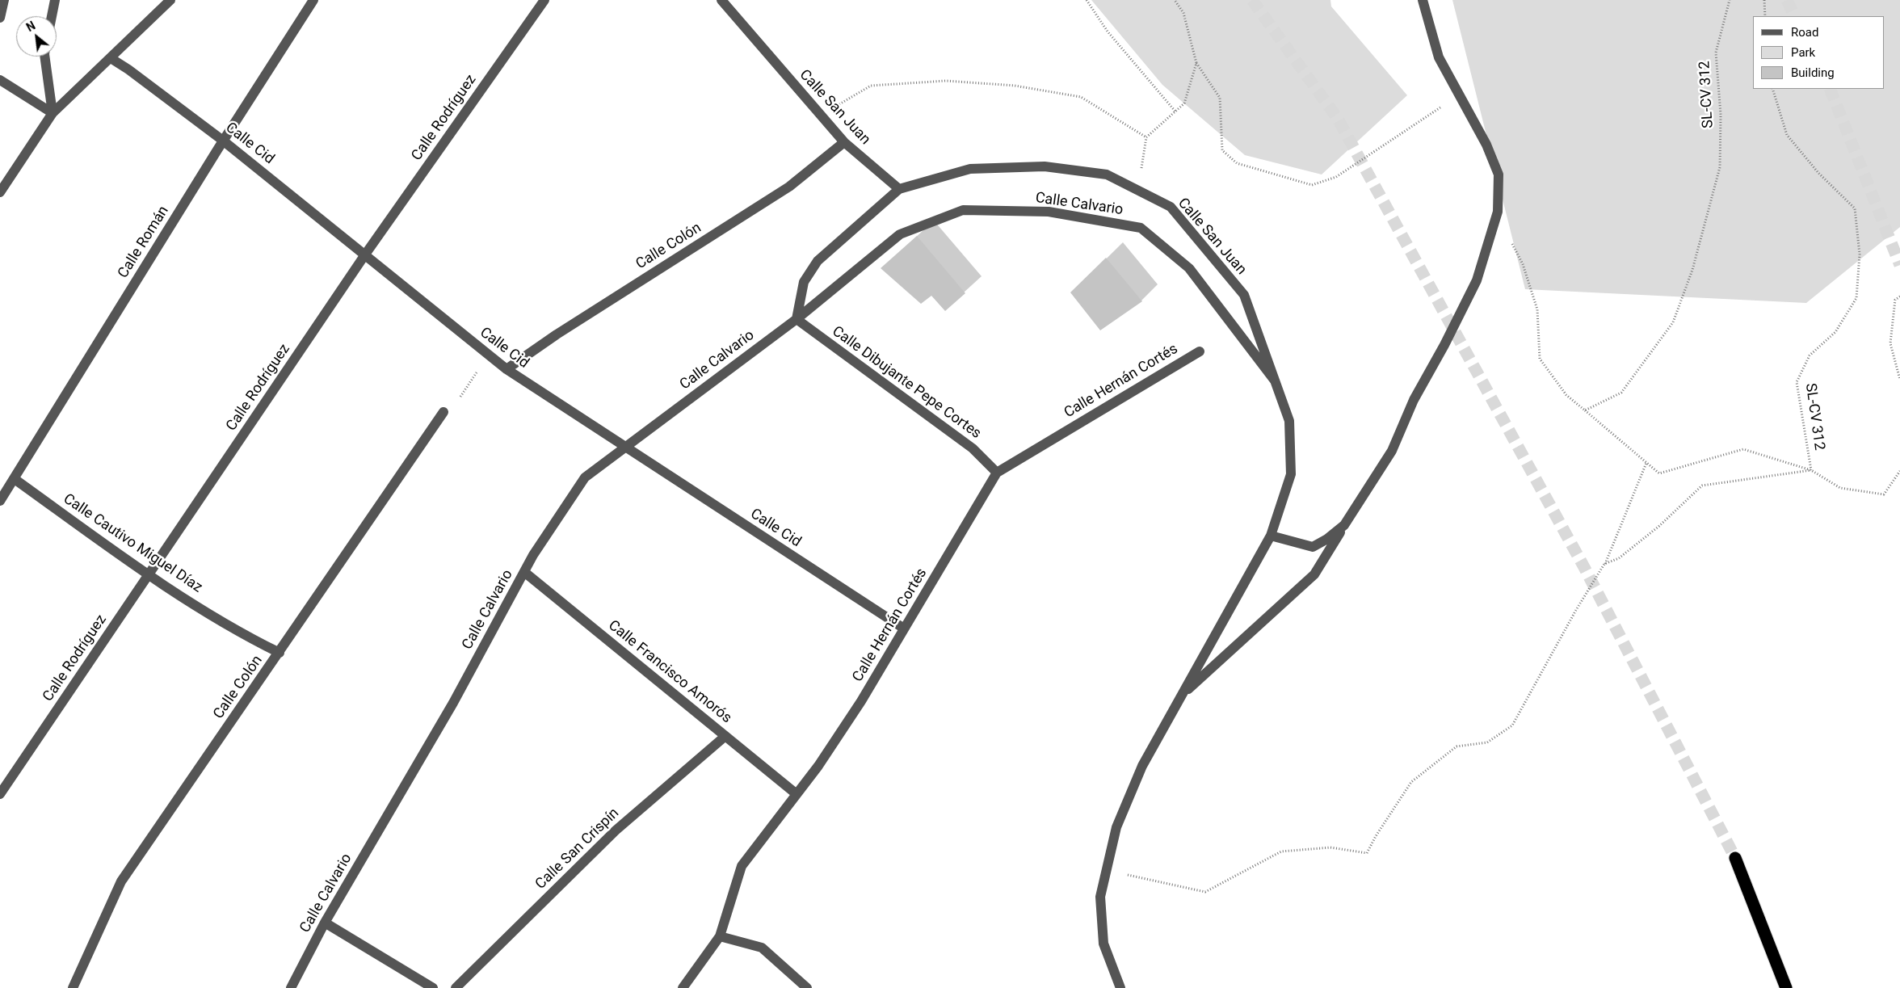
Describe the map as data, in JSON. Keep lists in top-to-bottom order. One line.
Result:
{"streets":{"street":["Calle San Juan","Calle Rodríguez","Calle Cid","Calle Calvario","Calle Román","Calle Colón","Calle Hernán Cortés","Calle Dibujante Pepe Cortes","Calle Cautivo Miguel Díaz","Calle Francisco Amorós","Calle San Crispín"],"path":["SL-CV 312"]},"crossings":[["Calle San Juan","Calle Calvario"],["Calle San Juan","Calle Colón"],["Calle Rodríguez","Calle Cid"],["Calle Rodríguez","Calle Cautivo Miguel Díaz"],["Calle Cid","Calle Calvario"],["Calle Cid","Calle Román"],["Calle Cid","Calle Colón"],["Calle Cid","Calle Hernán Cortés"],["Calle Calvario","Calle Dibujante Pepe Cortes"],["Calle Calvario","Calle Francisco Amorós"],["Calle Román","Calle Cautivo Miguel Díaz"],["Calle Colón","Calle Cautivo Miguel Díaz"],["Calle Hernán Cortés","Calle Dibujante Pepe Cortes"],["Calle Hernán Cortés","Calle Francisco Amorós"],["Calle Francisco Amorós","Calle San Crispín"]],"legend":["Road","Park","Building"],"north":"top left"}
